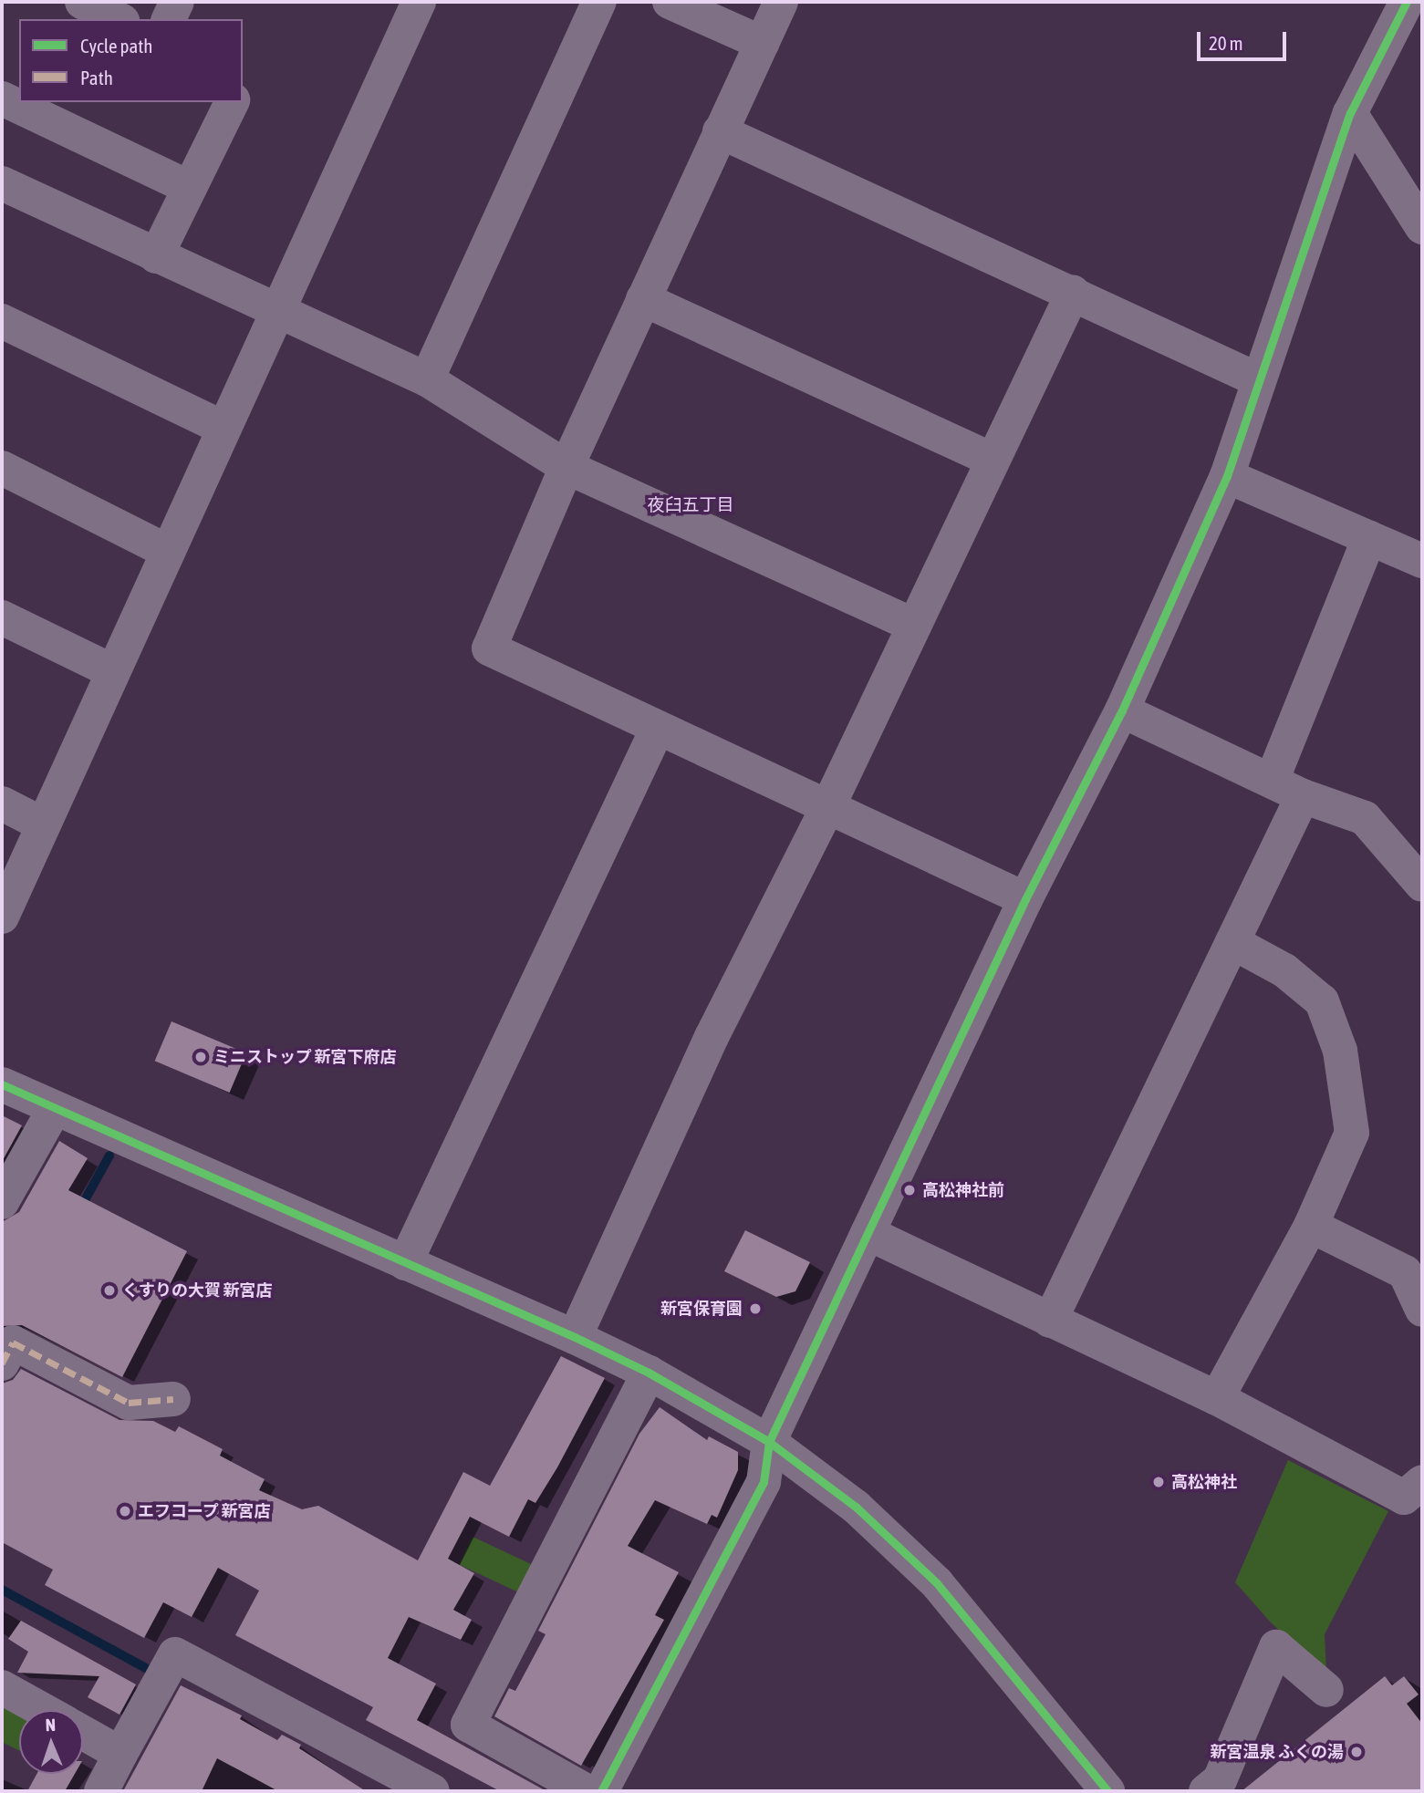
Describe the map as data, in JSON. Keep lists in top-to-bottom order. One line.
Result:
{"districts":["夜臼五丁目"],"places":["ミニストップ 新宮下府店","高松神社前","くすりの大賀 新宮店","新宮保育園","高松神社","エフコープ 新宮店","新宮温泉 ふくの湯"],"legend":["Cycle path","Path"],"scale_bar":"20 m","north":"top"}
